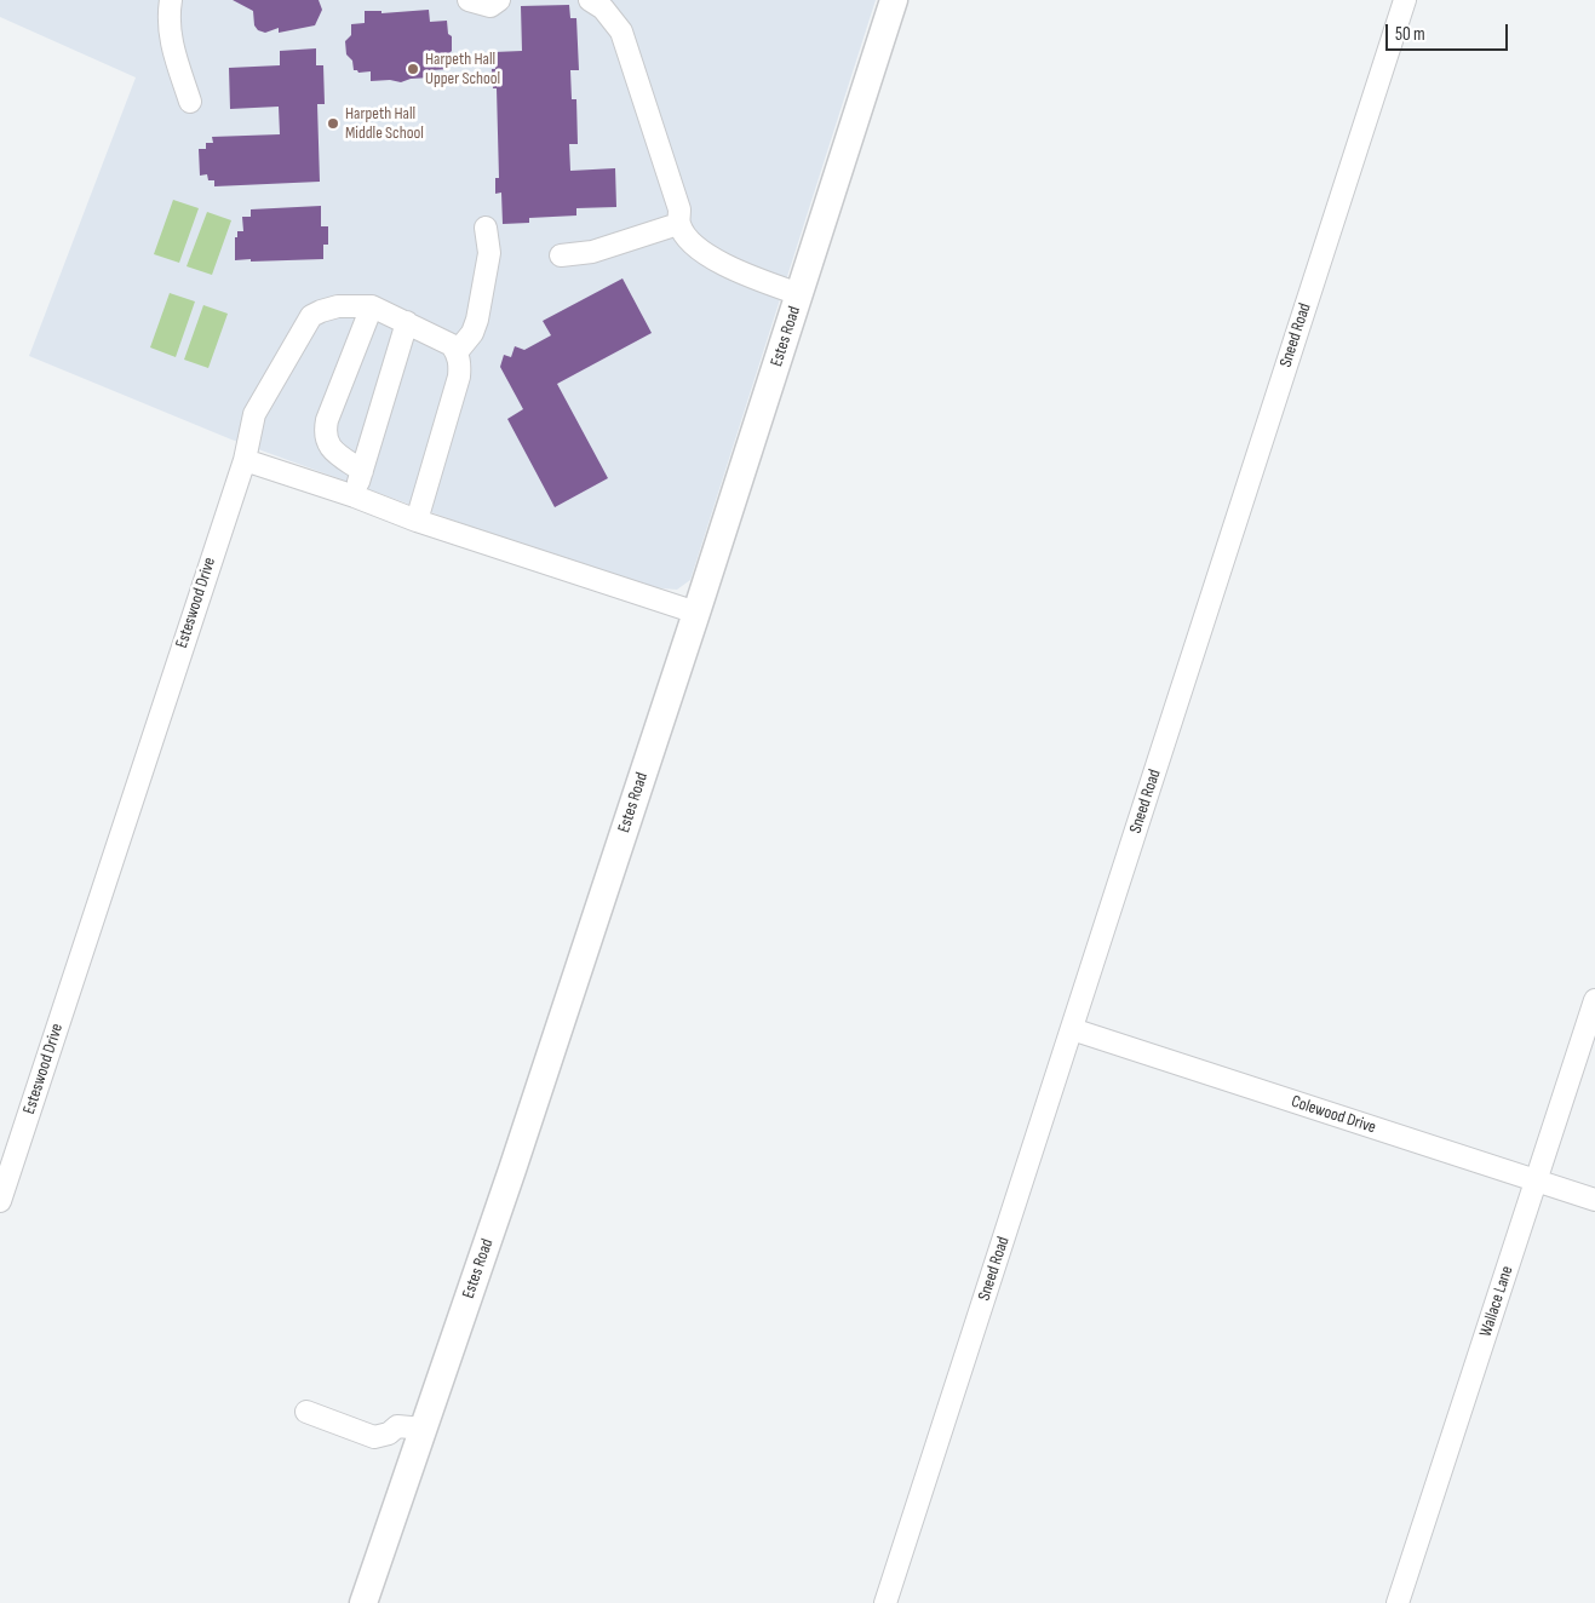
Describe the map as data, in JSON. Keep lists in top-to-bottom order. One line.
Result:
{"streets":{"main road":["Estes Road"],"street":["Sneed Road","Esteswood Drive","Colewood Drive","Wallace Lane"]},"crossings":[["Sneed Road","Colewood Drive"],["Colewood Drive","Wallace Lane"]],"places":["Harpeth Hall Upper School","Harpeth Hall Middle School"],"scale_bar":"50 m"}
